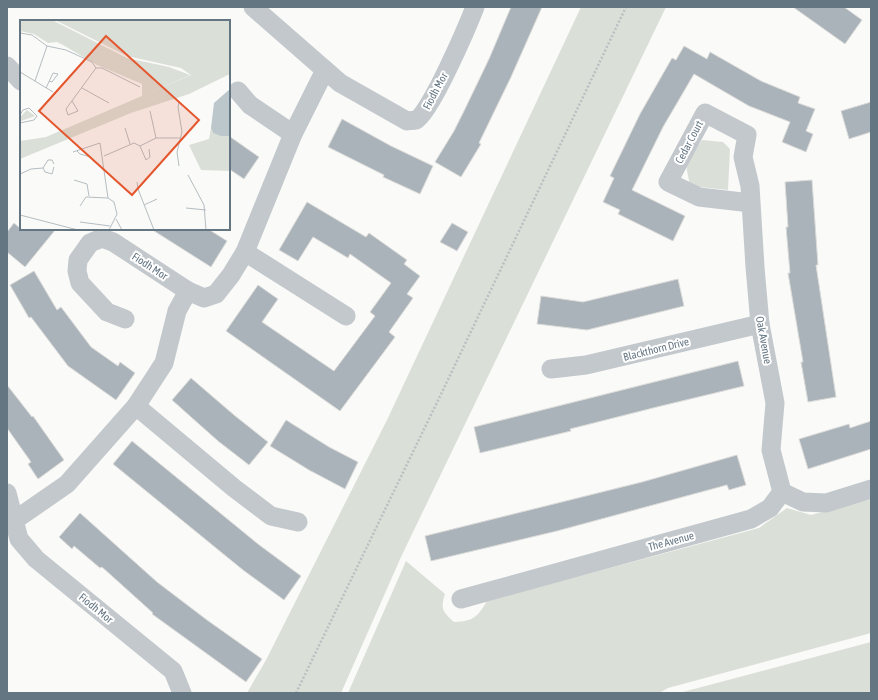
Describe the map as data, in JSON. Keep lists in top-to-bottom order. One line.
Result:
{"streets":{"street":["Fiodh Mor","Cedar Court","Oak Avenue","Blackthorn Drive","The Avenue"]},"crossings":[["Cedar Court","Oak Avenue"],["Oak Avenue","Blackthorn Drive"],["Oak Avenue","The Avenue"]]}
